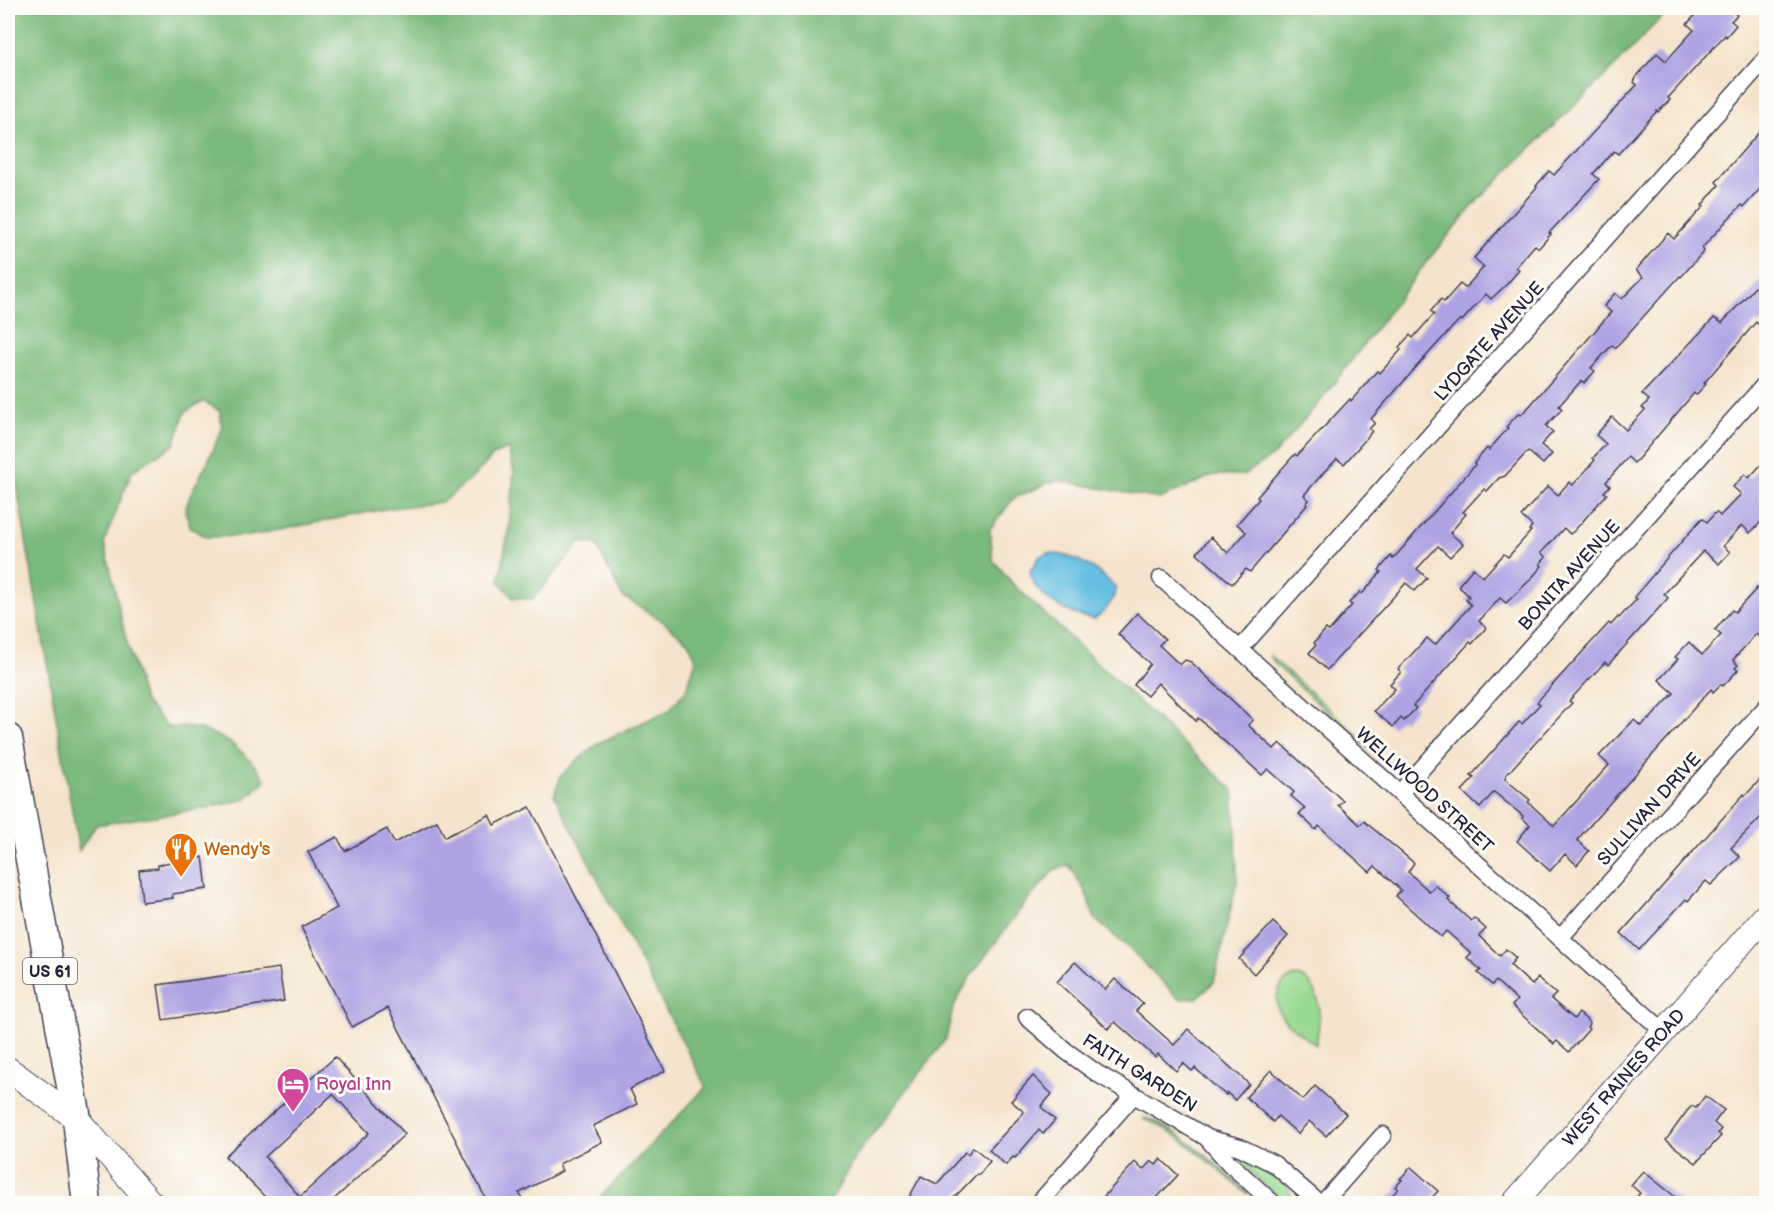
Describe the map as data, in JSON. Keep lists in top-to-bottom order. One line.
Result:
{"streets":{"highway":["US 61"],"main road":["WEST RAINES ROAD"],"street":["LYDGATE AVENUE","BONITA AVENUE","WELLWOOD STREET","SULLIVAN DRIVE","FAITH GARDEN"]},"crossings":[["LYDGATE AVENUE","WELLWOOD STREET"],["BONITA AVENUE","WELLWOOD STREET"],["WELLWOOD STREET","SULLIVAN DRIVE"],["WELLWOOD STREET","WEST RAINES ROAD"]],"places":{"restaurant":["Wendy's"],"hotel":["Royal Inn"]}}
